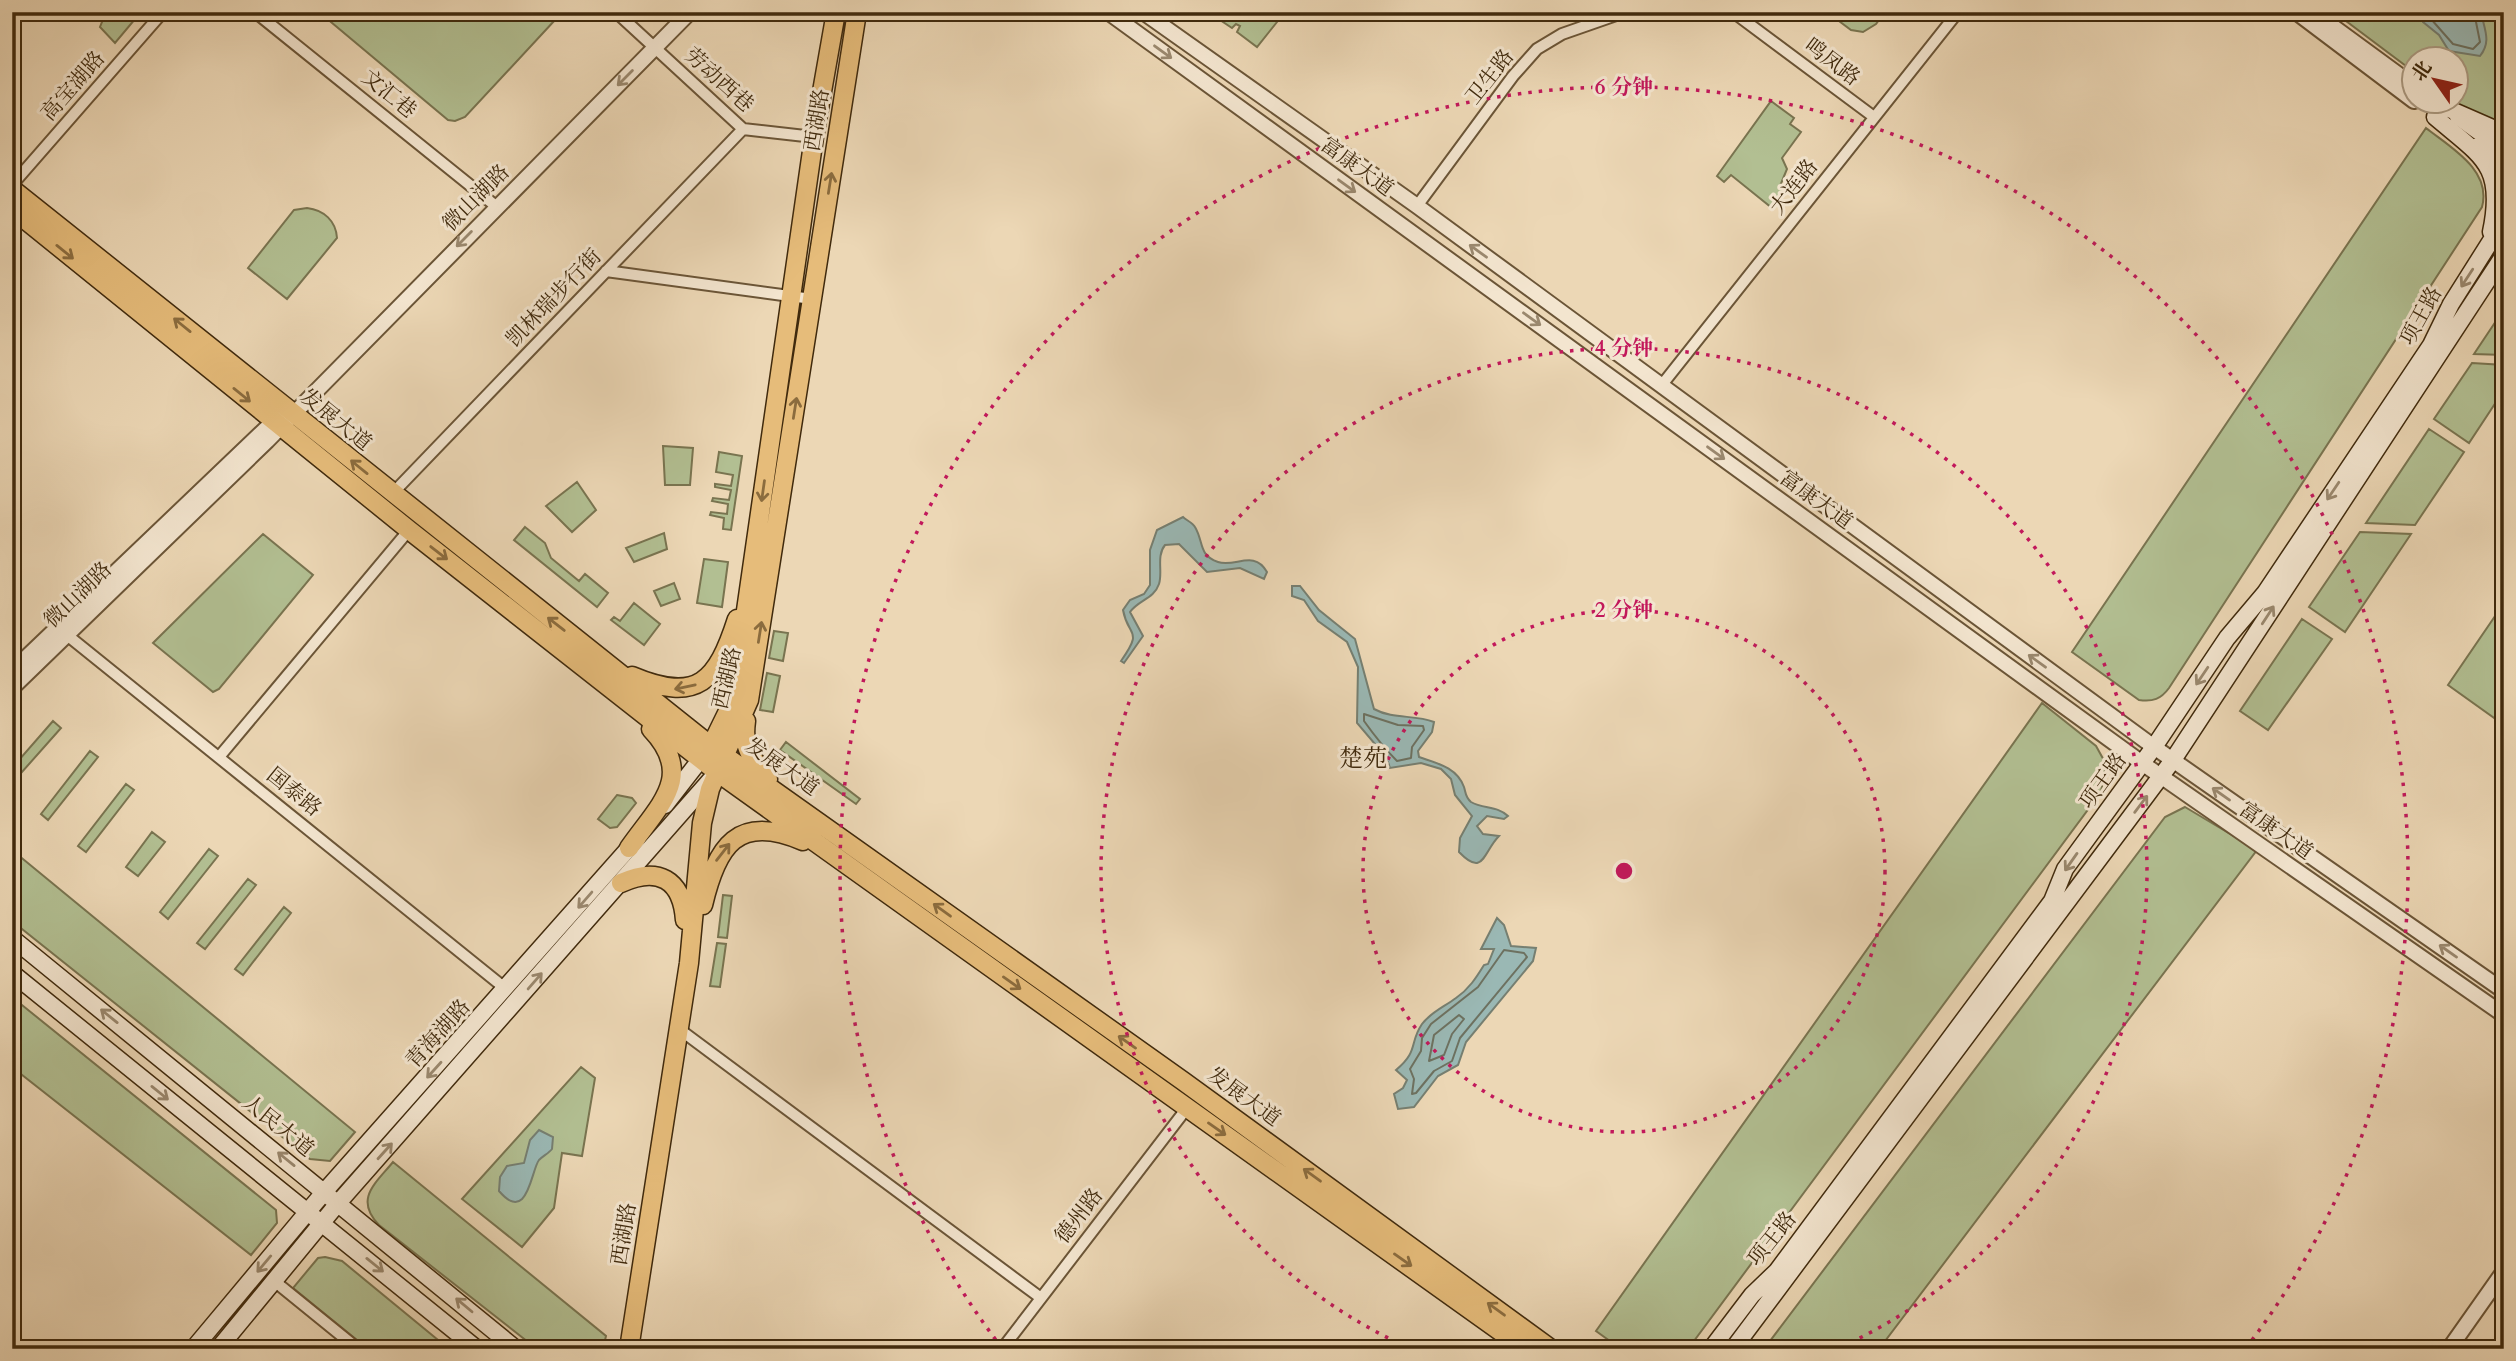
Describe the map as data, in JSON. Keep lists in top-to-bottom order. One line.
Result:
{"streets":{"main road":["西湖路","项王路","发展大道","青海湖路","人民大道"],"street":["鸣凤路","卫生路","劳动西巷","高宝湖路","文汇巷","富康大道","大连路","微山湖路","凯林瑞步行街","国泰路","德州路"]},"crossings":[["鸣凤路","大连路"],["卫生路","富康大道"],["劳动西巷","西湖路"],["劳动西巷","微山湖路"],["劳动西巷","凯林瑞步行街"],["高宝湖路","发展大道"],["文汇巷","微山湖路"],["西湖路","发展大道"],["西湖路","青海湖路"],["富康大道","大连路"],["富康大道","项王路"],["微山湖路","发展大道"],["微山湖路","国泰路"],["凯林瑞步行街","发展大道"],["发展大道","青海湖路"],["发展大道","德州路"],["国泰路","青海湖路"],["青海湖路","人民大道"]],"one_way":["微山湖路"],"districts":["楚苑"],"north":"top left","rings":["6 分钟","4 分钟","2 分钟"]}
